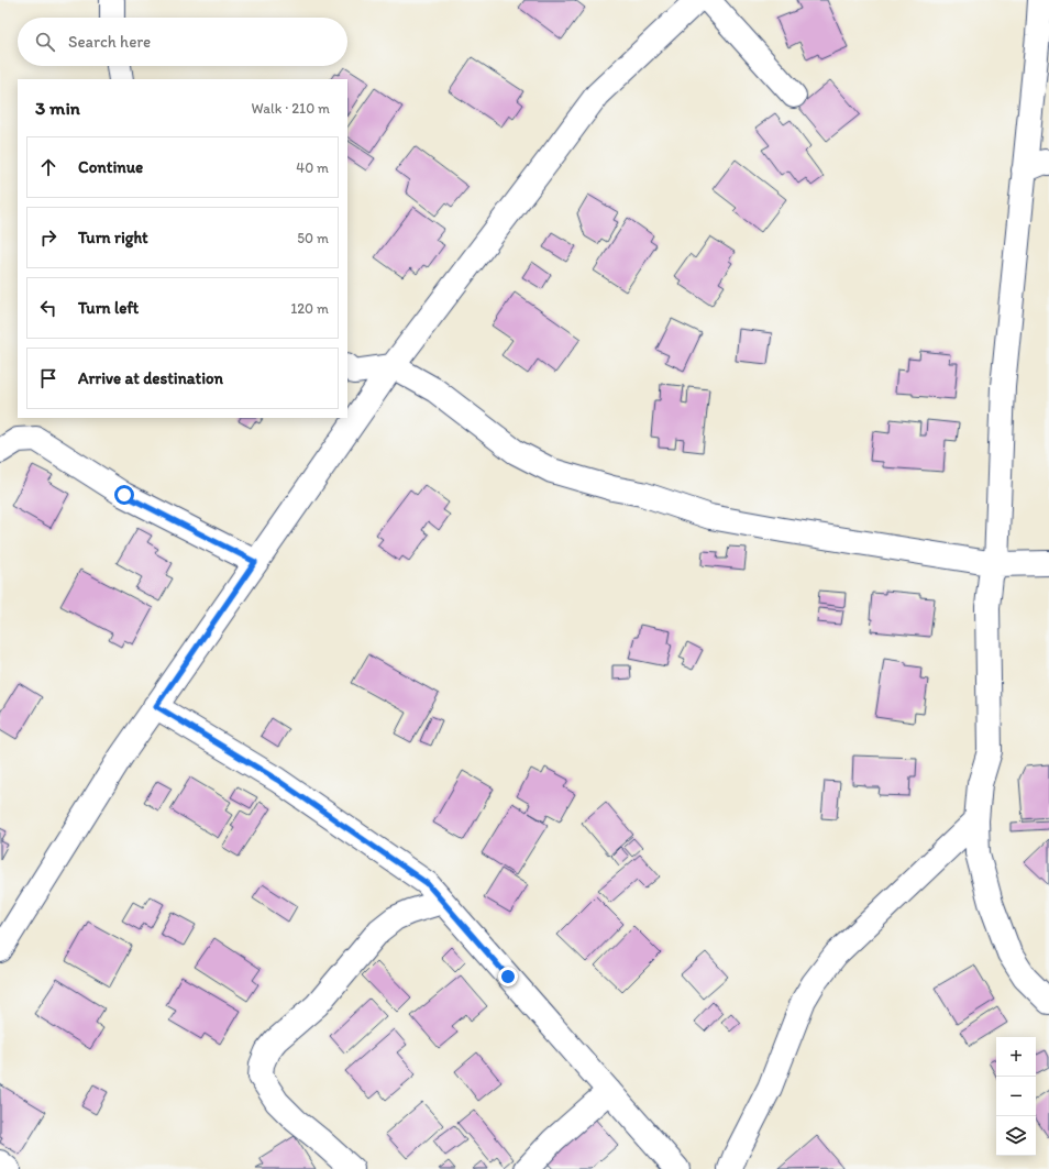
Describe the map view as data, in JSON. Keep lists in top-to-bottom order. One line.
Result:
{"page":{"search":"Search here","heading":["3 min","Walk · 210 m"],"list":[["Continue","40 m"],["Turn right","50 m"],["Turn left","120 m"],"Arrive at destination"],"map_buttons":["+","−"]}}
